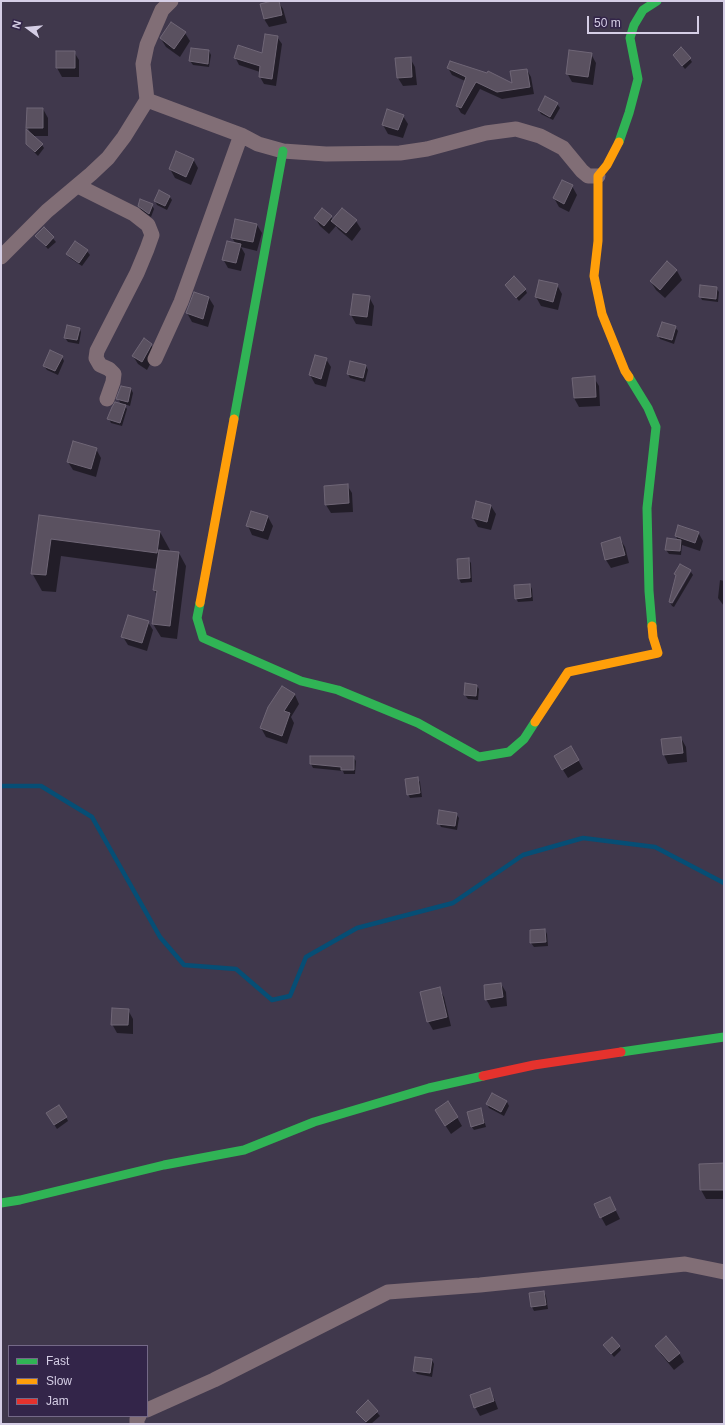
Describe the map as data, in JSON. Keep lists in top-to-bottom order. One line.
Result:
{"legend":["Fast","Slow","Jam"],"scale_bar":"50 m","north":"left"}
